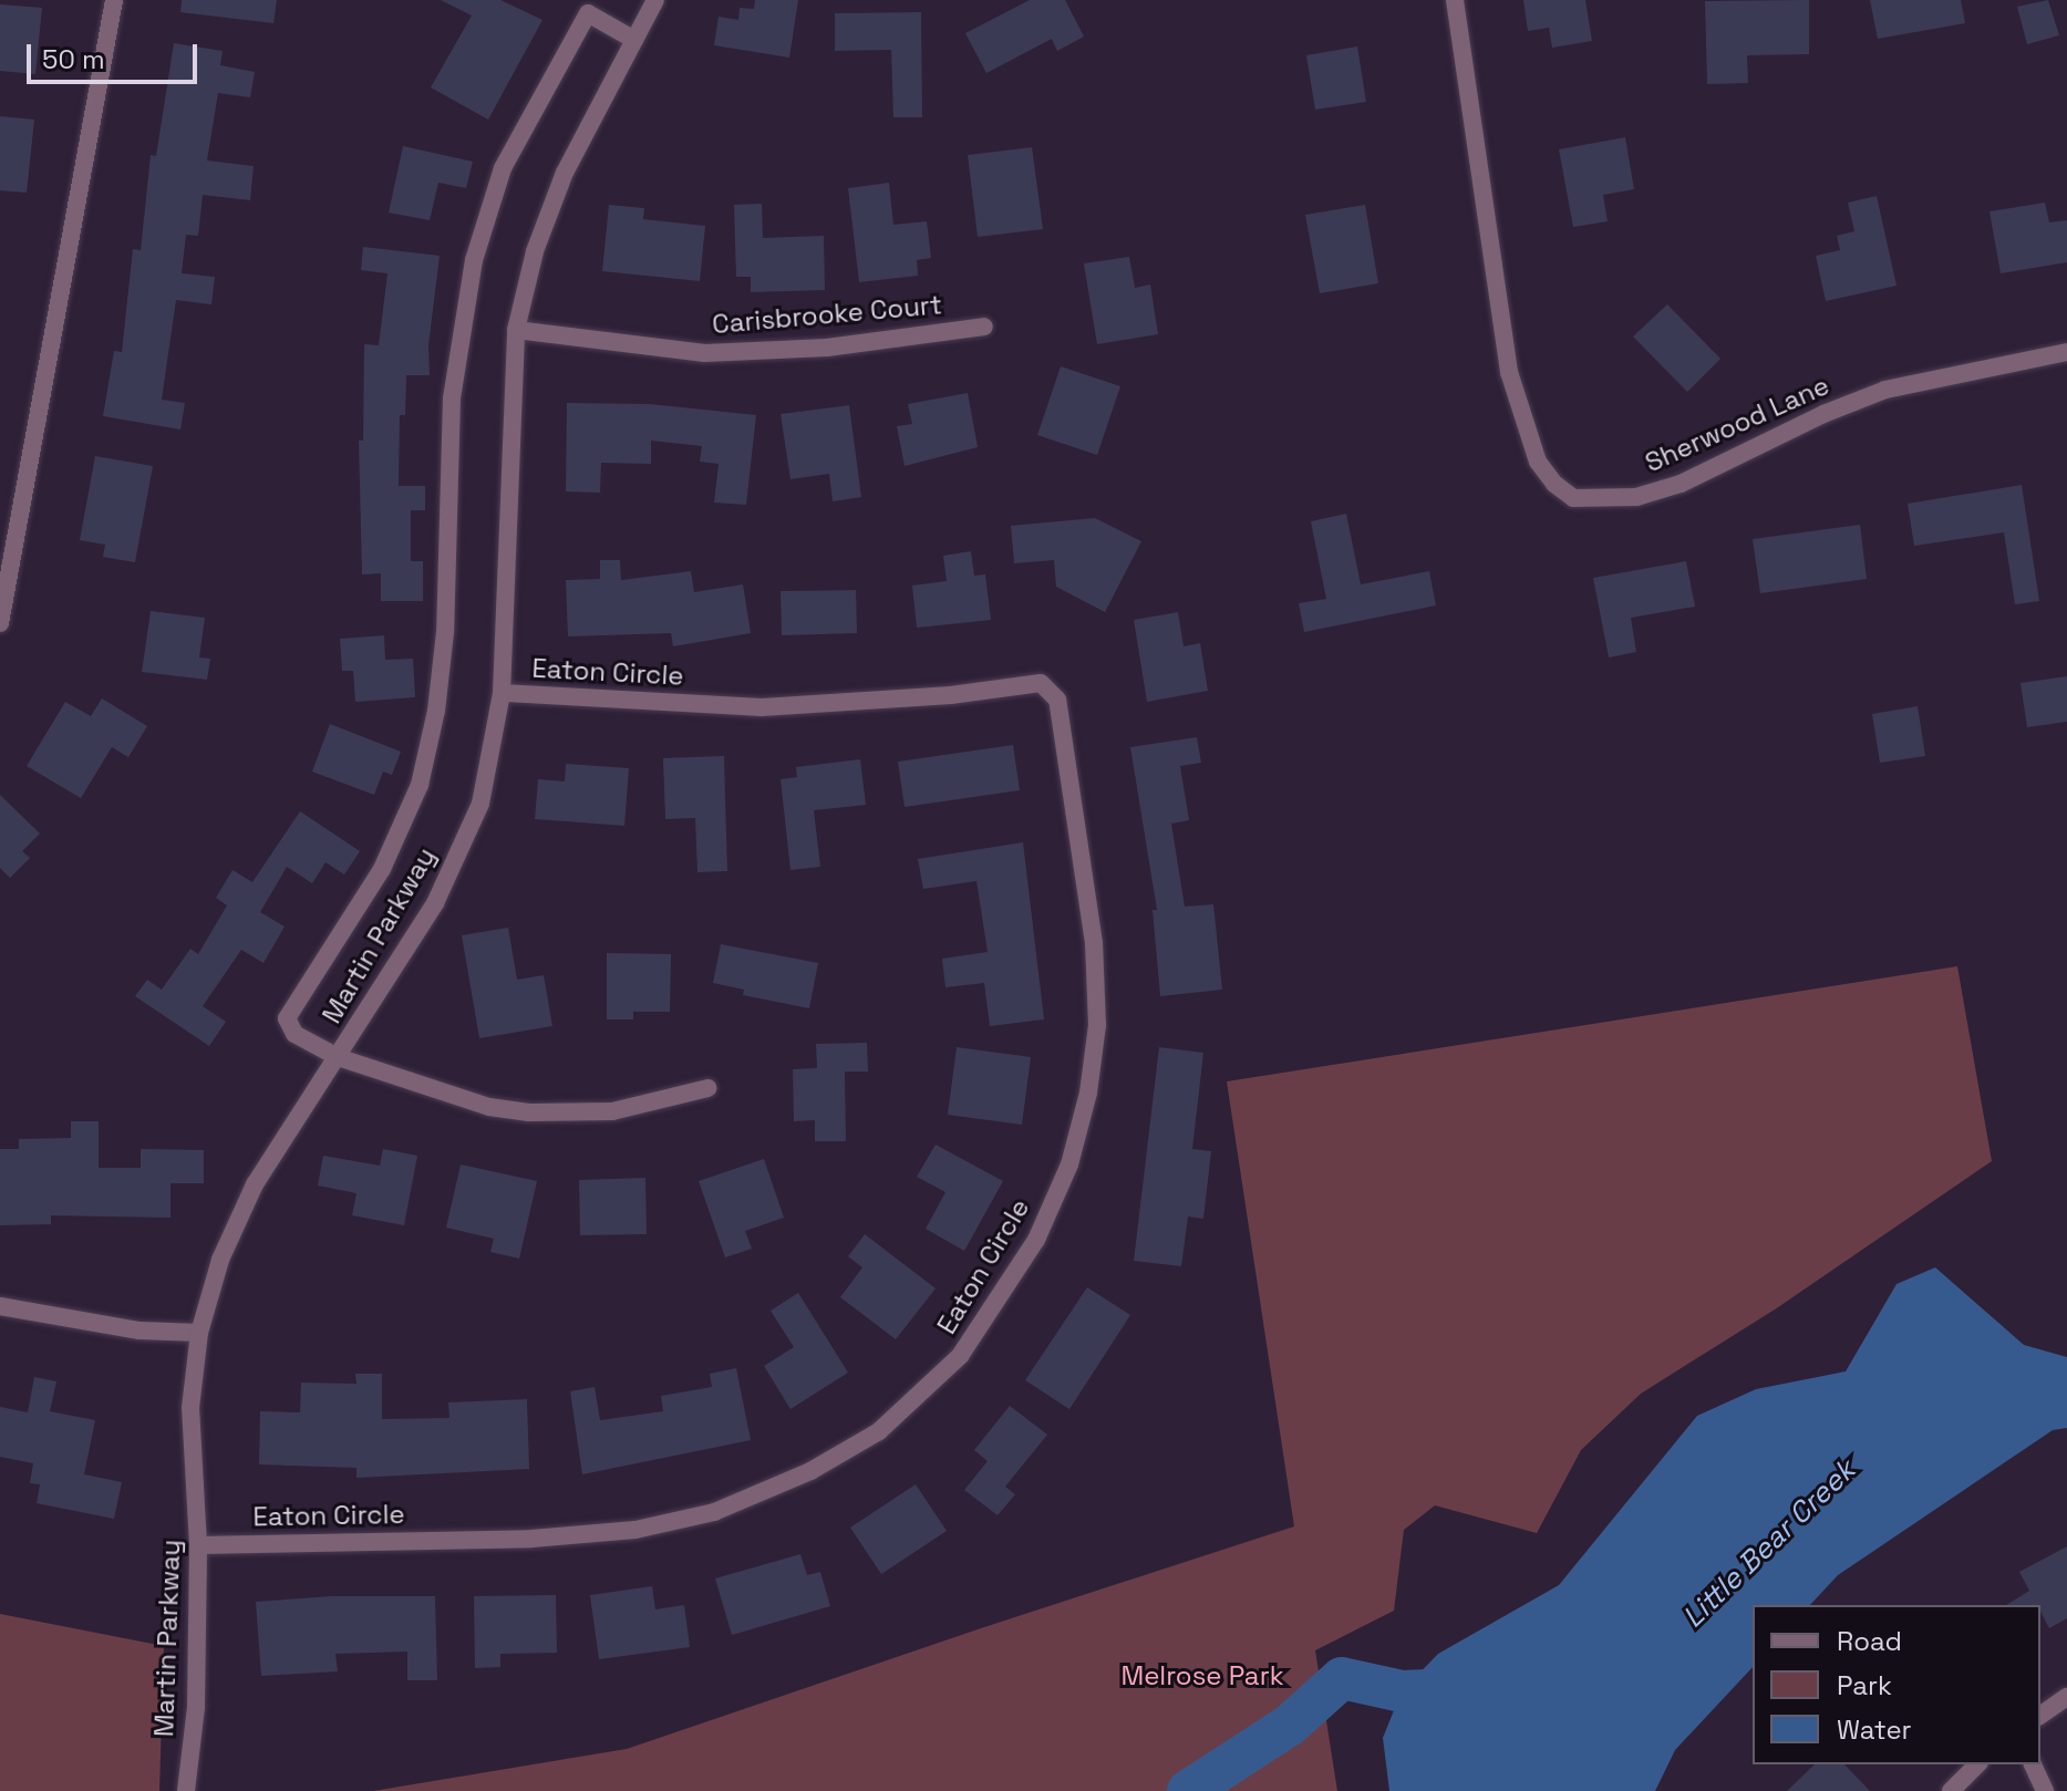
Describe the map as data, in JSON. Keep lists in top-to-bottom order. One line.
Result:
{"streets":{"street":["Carisbrooke Court","Sherwood Lane","Eaton Circle","Martin Parkway"]},"crossings":[["Carisbrooke Court","Martin Parkway"],["Eaton Circle","Martin Parkway"]],"water":["Little Bear Creek"],"parks":["Melrose Park"],"legend":["Road","Park","Water"],"scale_bar":"50 m"}
